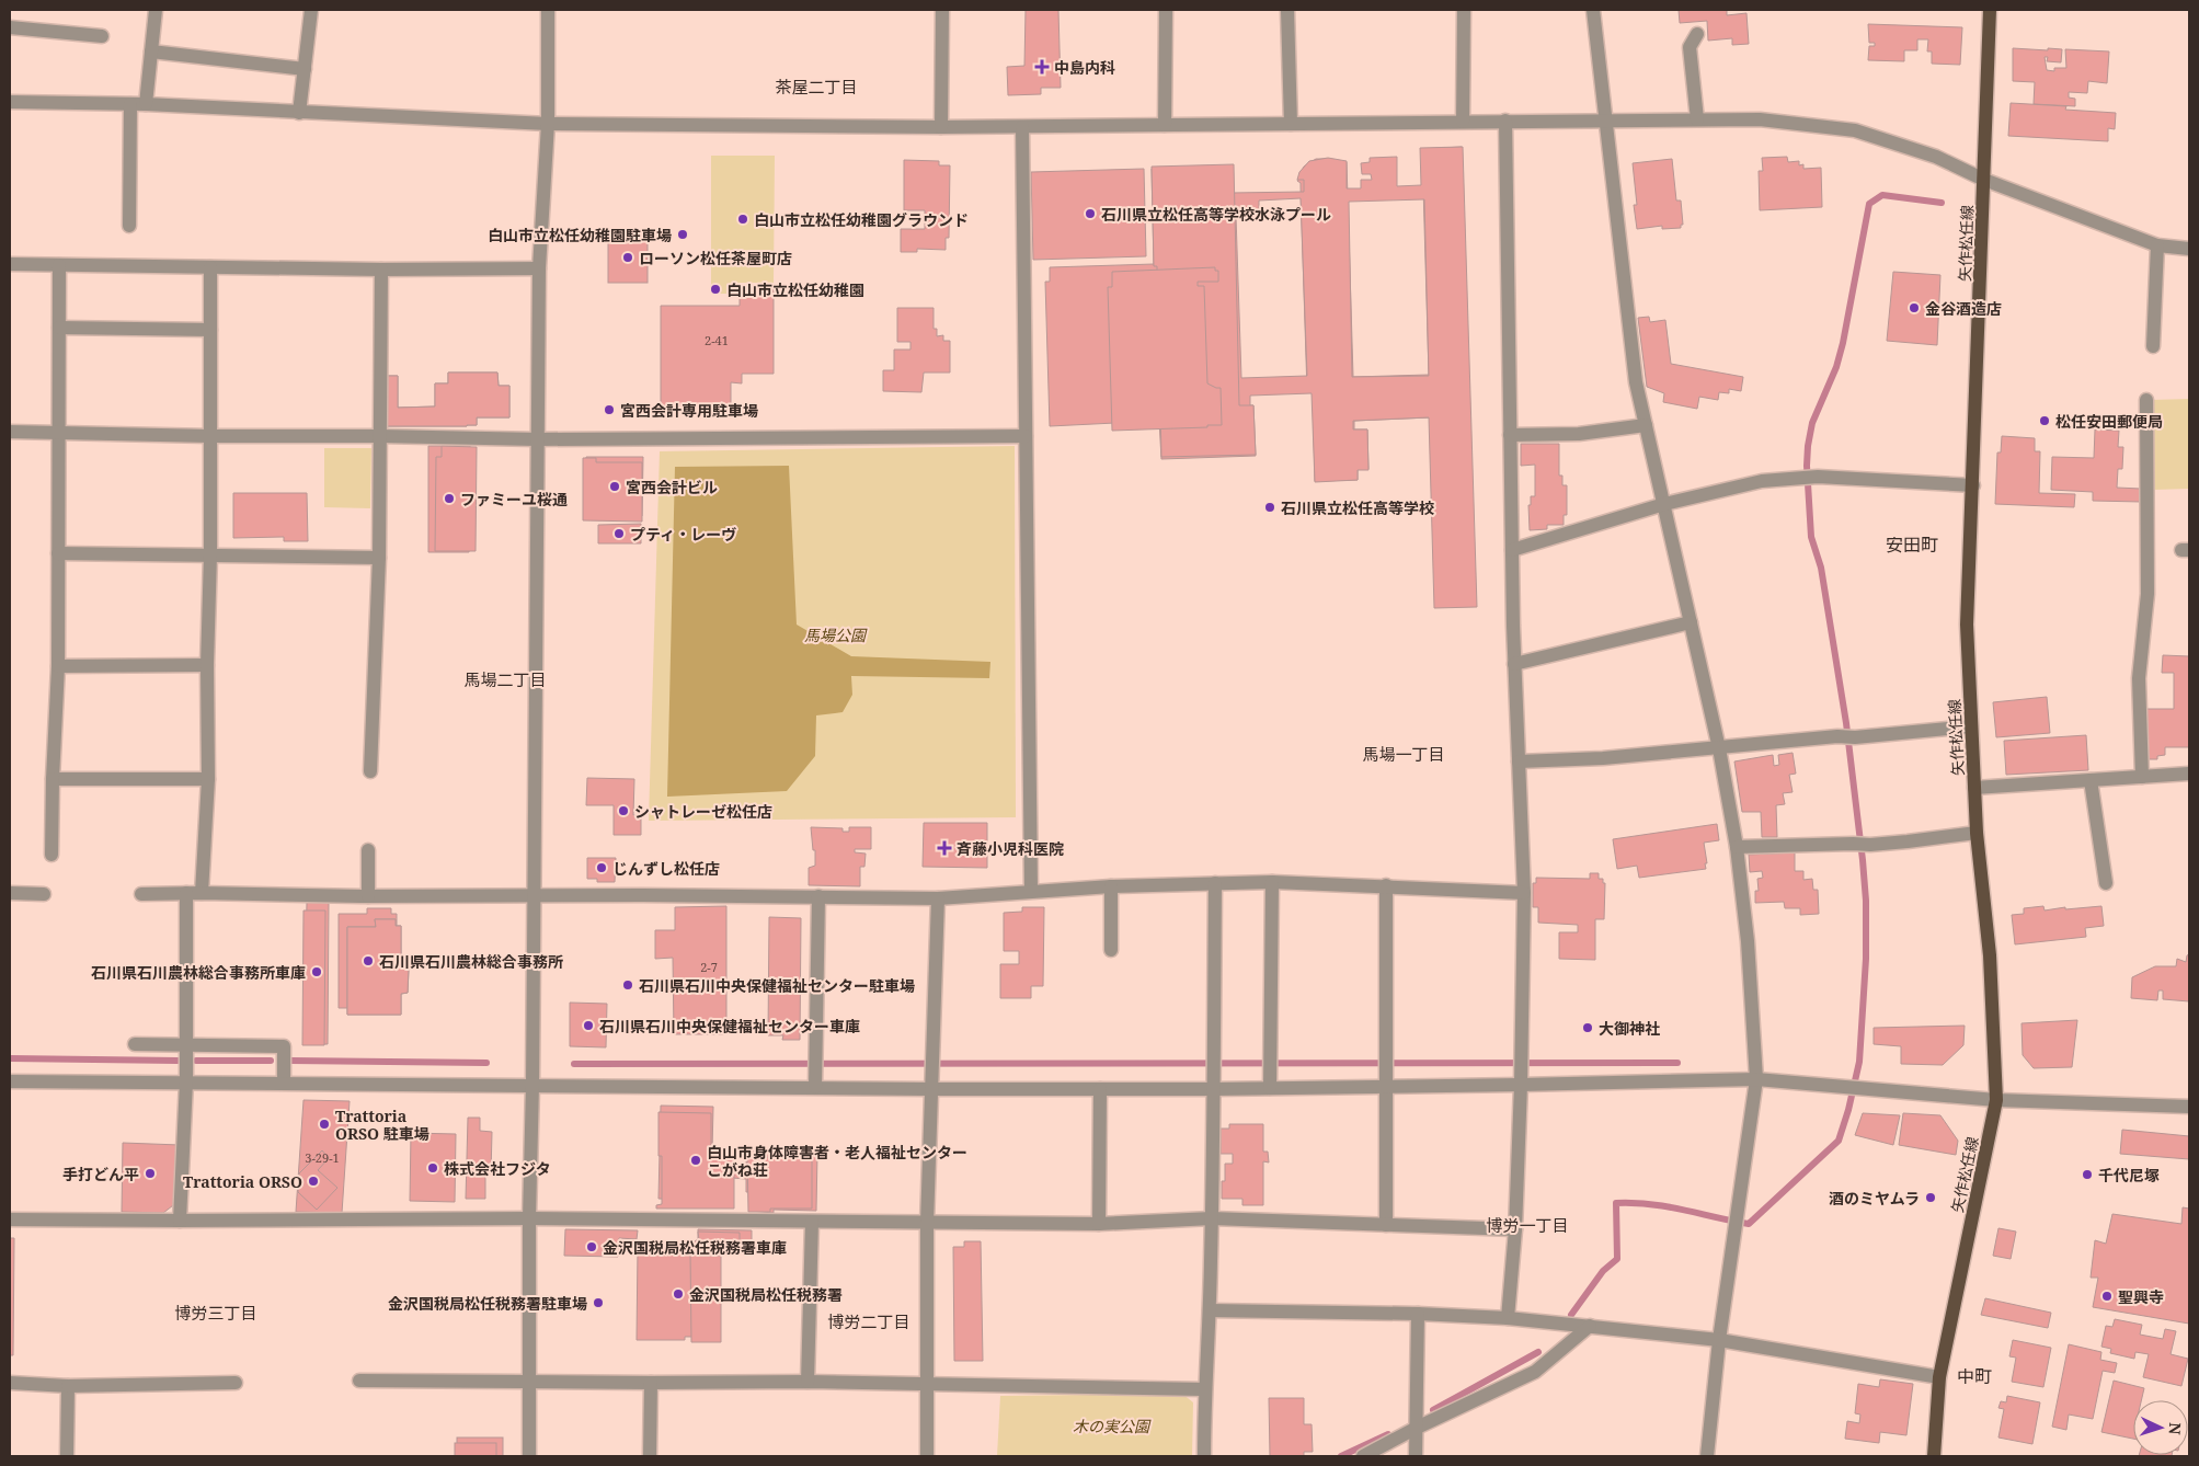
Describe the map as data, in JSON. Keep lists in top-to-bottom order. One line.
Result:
{"streets":{"main road":["矢作松任線"]},"districts":["茶屋二丁目","安田町","馬場二丁目","馬場一丁目","博労一丁目","博労三丁目","博労二丁目","中町"],"parks":["馬場公園","木の実公園"],"places":{"health":["中島内科","斉藤小児科医院"],"other":["石川県立松任高等学校水泳プール","白山市立松任幼稚園グラウンド","白山市立松任幼稚園駐車場","ローソン松任茶屋町店","白山市立松任幼稚園","金谷酒造店","宮西会計専用駐車場","松任安田郵便局","宮西会計ビル","ファミーユ桜通","石川県立松任高等学校","プティ・レーヴ","シャトレーゼ松任店","じんずし松任店","石川県石川農林総合事務所","石川県石川農林総合事務所車庫","石川県石川中央保健福祉センター駐車場","石川県石川中央保健福祉センター車庫","大御神社","Trattoria ORSO 駐車場","白山市身体障害者・老人福祉センター こがね荘","株式会社フジタ","手打どん平","千代尼塚","Trattoria ORSO","酒のミヤムラ","金沢国税局松任税務署車庫","金沢国税局松任税務署","聖興寺","金沢国税局松任税務署駐車場"]},"house_numbers":["2-41","2-7","3-29-1"],"north":"right"}
